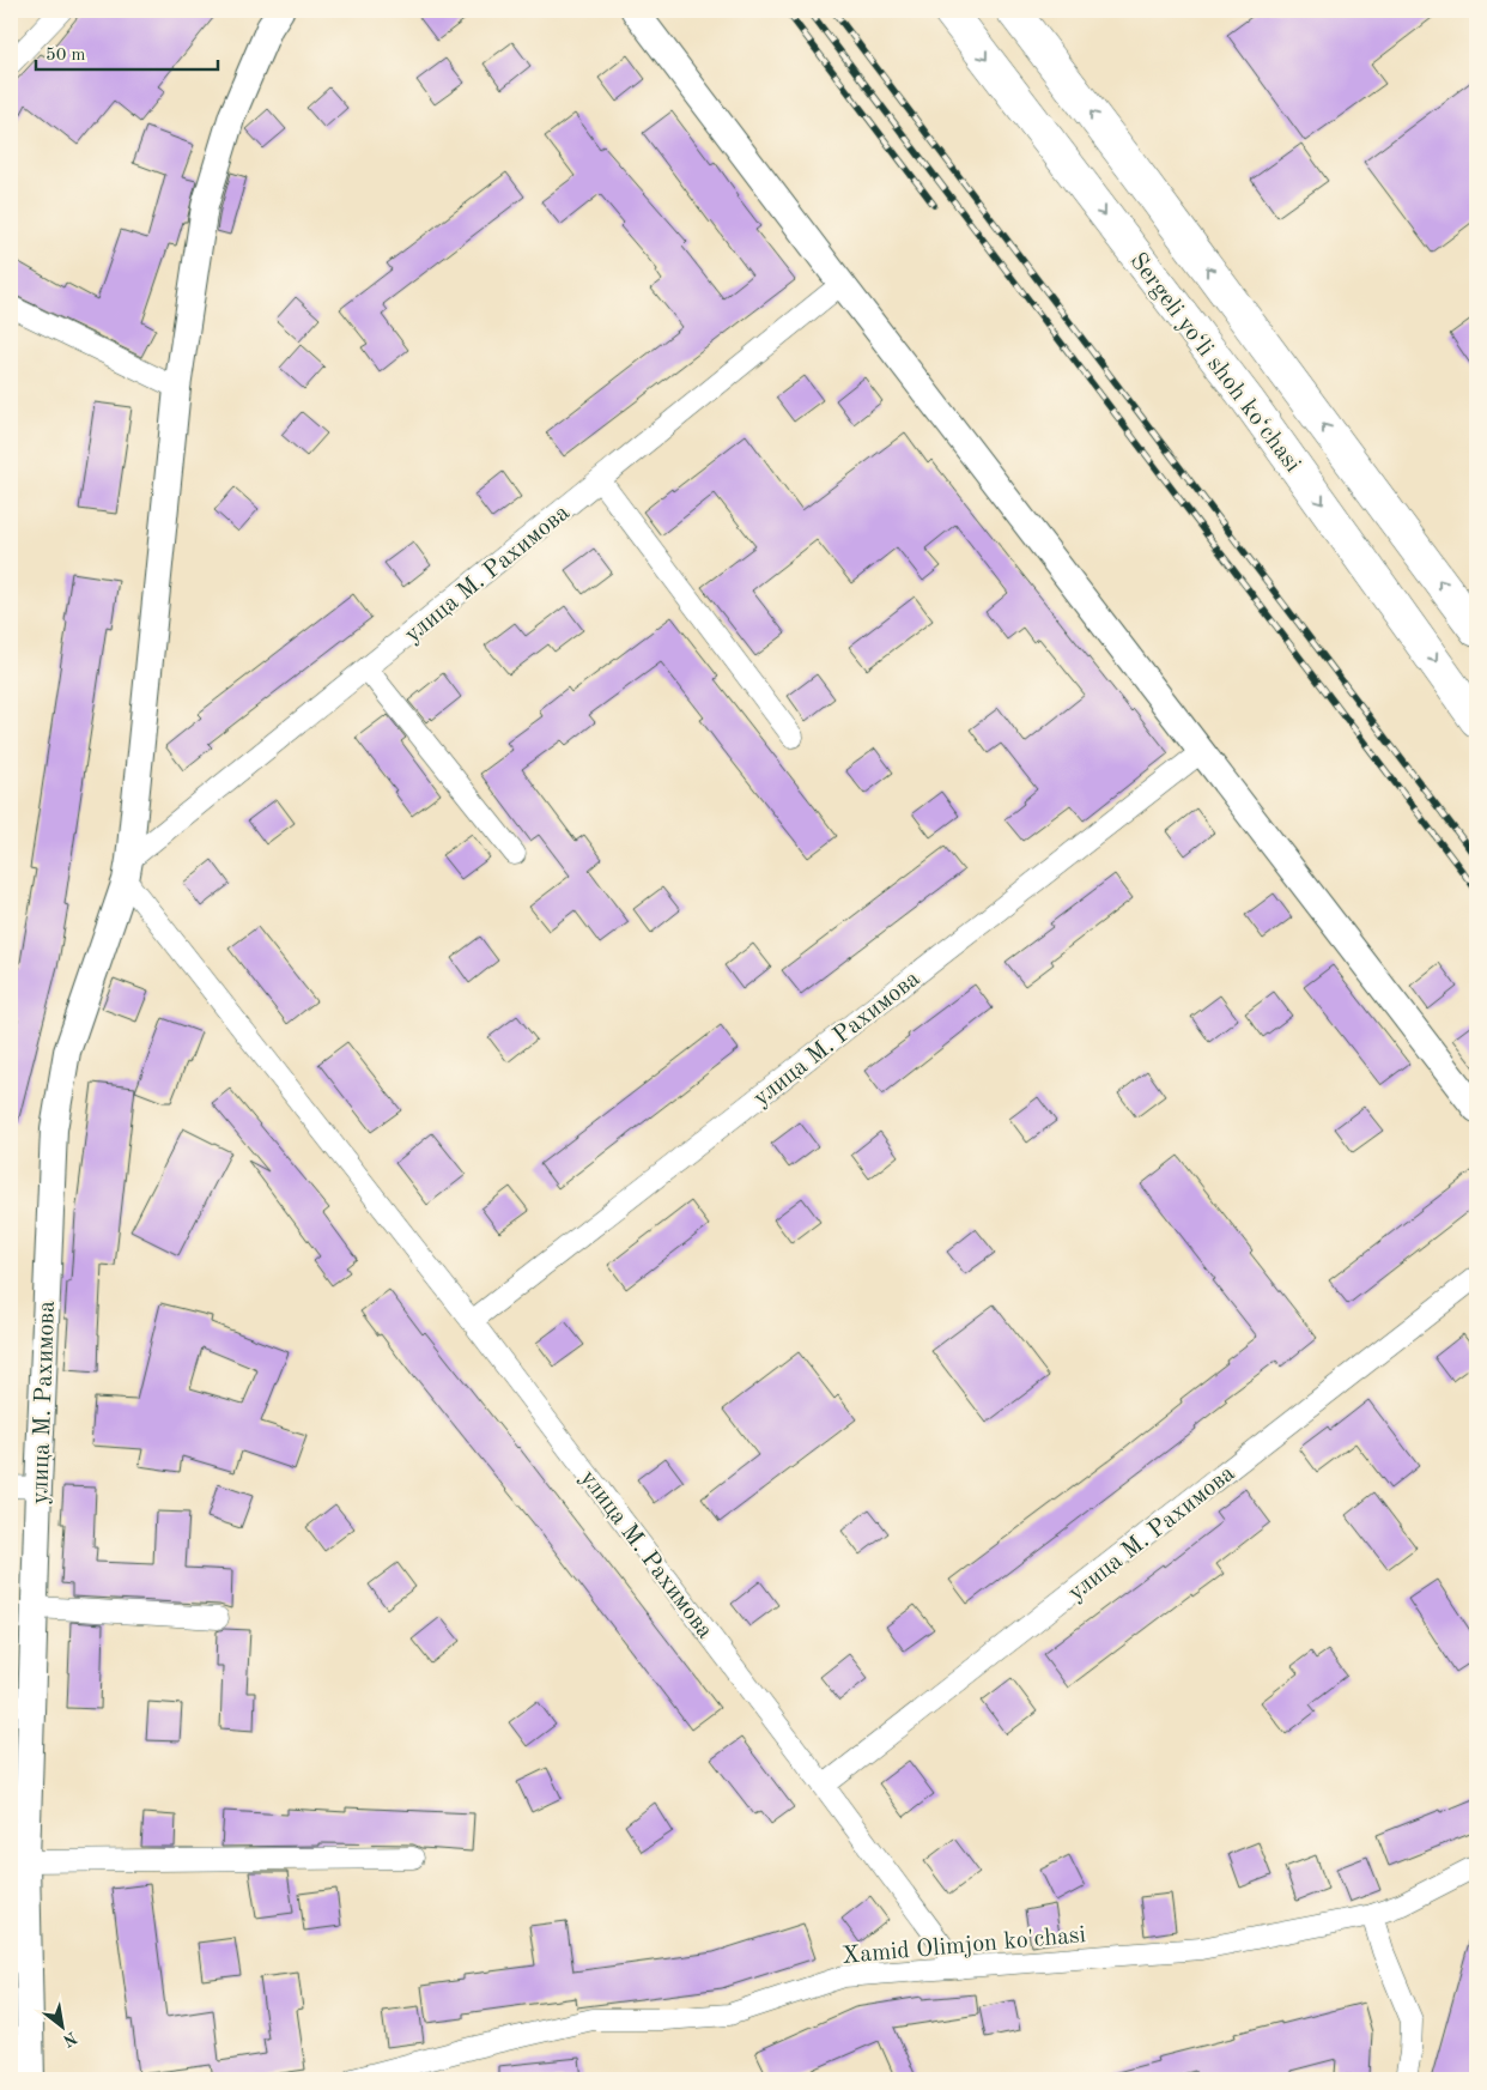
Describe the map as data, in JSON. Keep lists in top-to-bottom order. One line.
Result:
{"streets":{"main road":["Sergeli yo‘li shoh ko‘chasi"],"street":["улица М. Рахимова","Xamid Olimjon ko'chasi"]},"crossings":[["улица М. Рахимова","Xamid Olimjon ko'chasi"]],"scale_bar":"50 m","north":"bottom right"}
